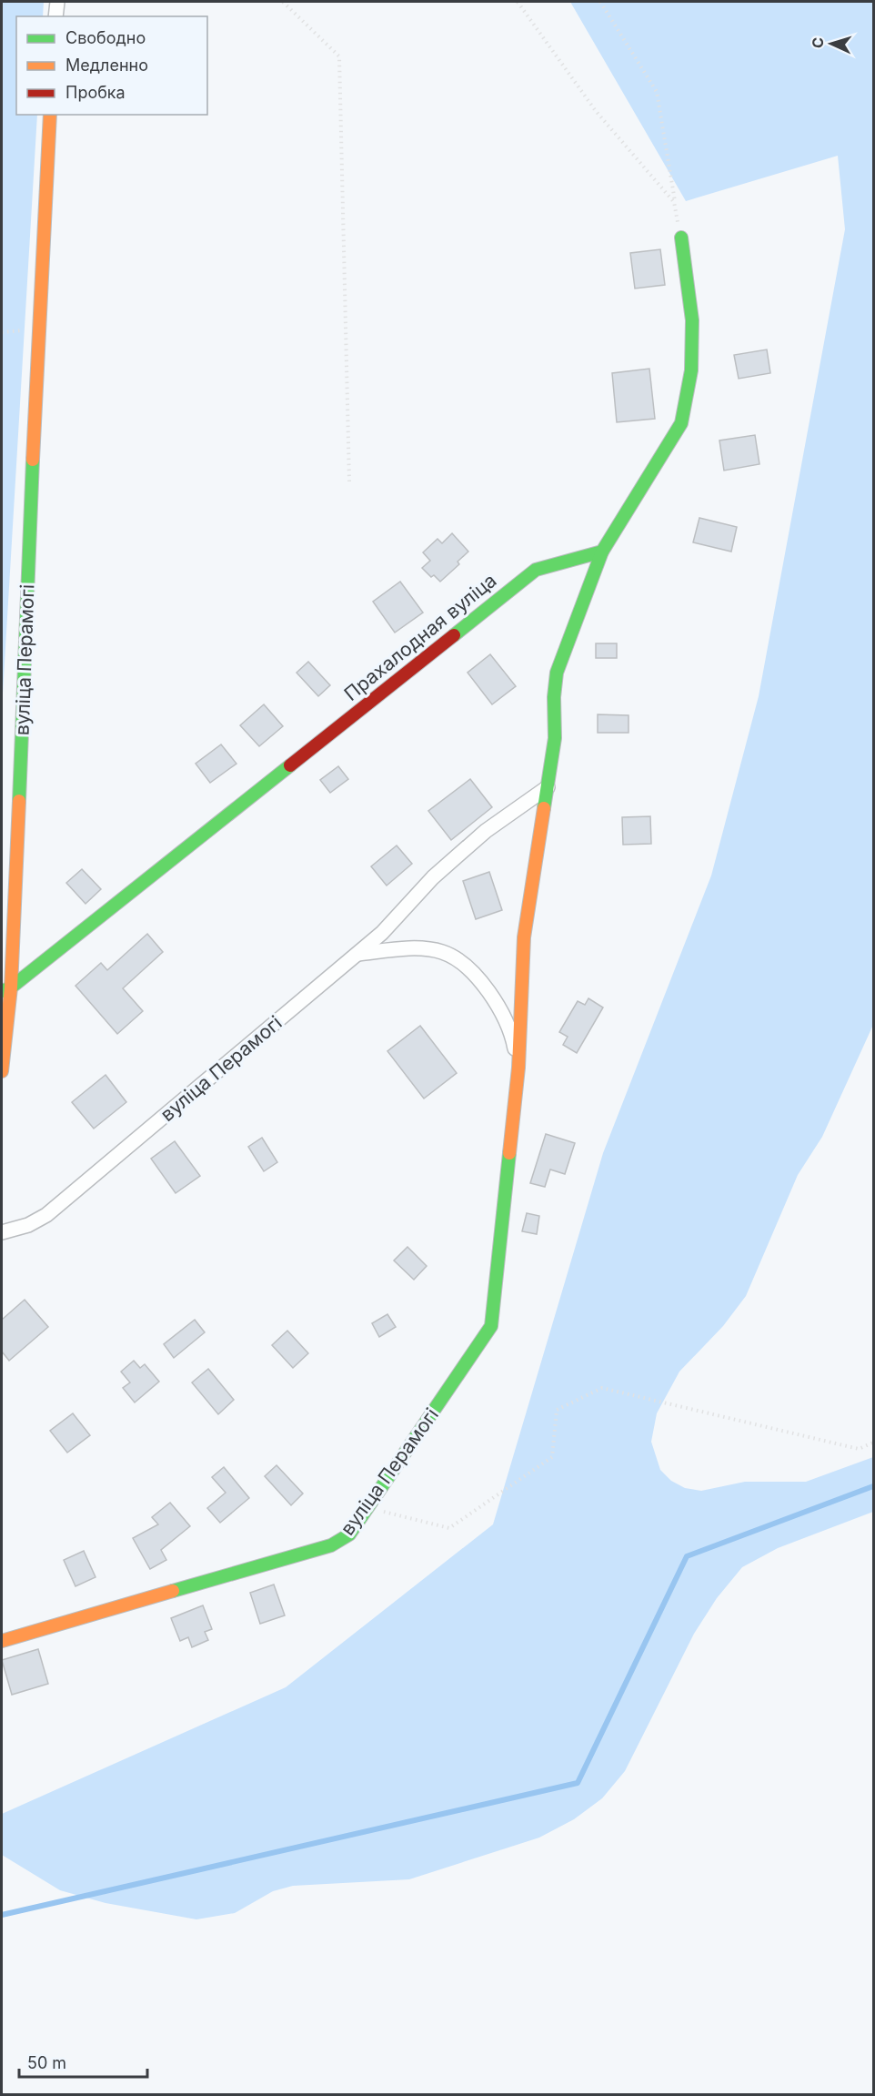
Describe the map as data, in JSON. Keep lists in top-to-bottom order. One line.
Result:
{"streets":{"street":["Прахалодная вуліца","вуліца Перамогі"]},"crossings":[["Прахалодная вуліца","вуліца Перамогі"]],"legend":["Свободно","Медленно","Пробка"],"scale_bar":"50 m","north":"left"}
